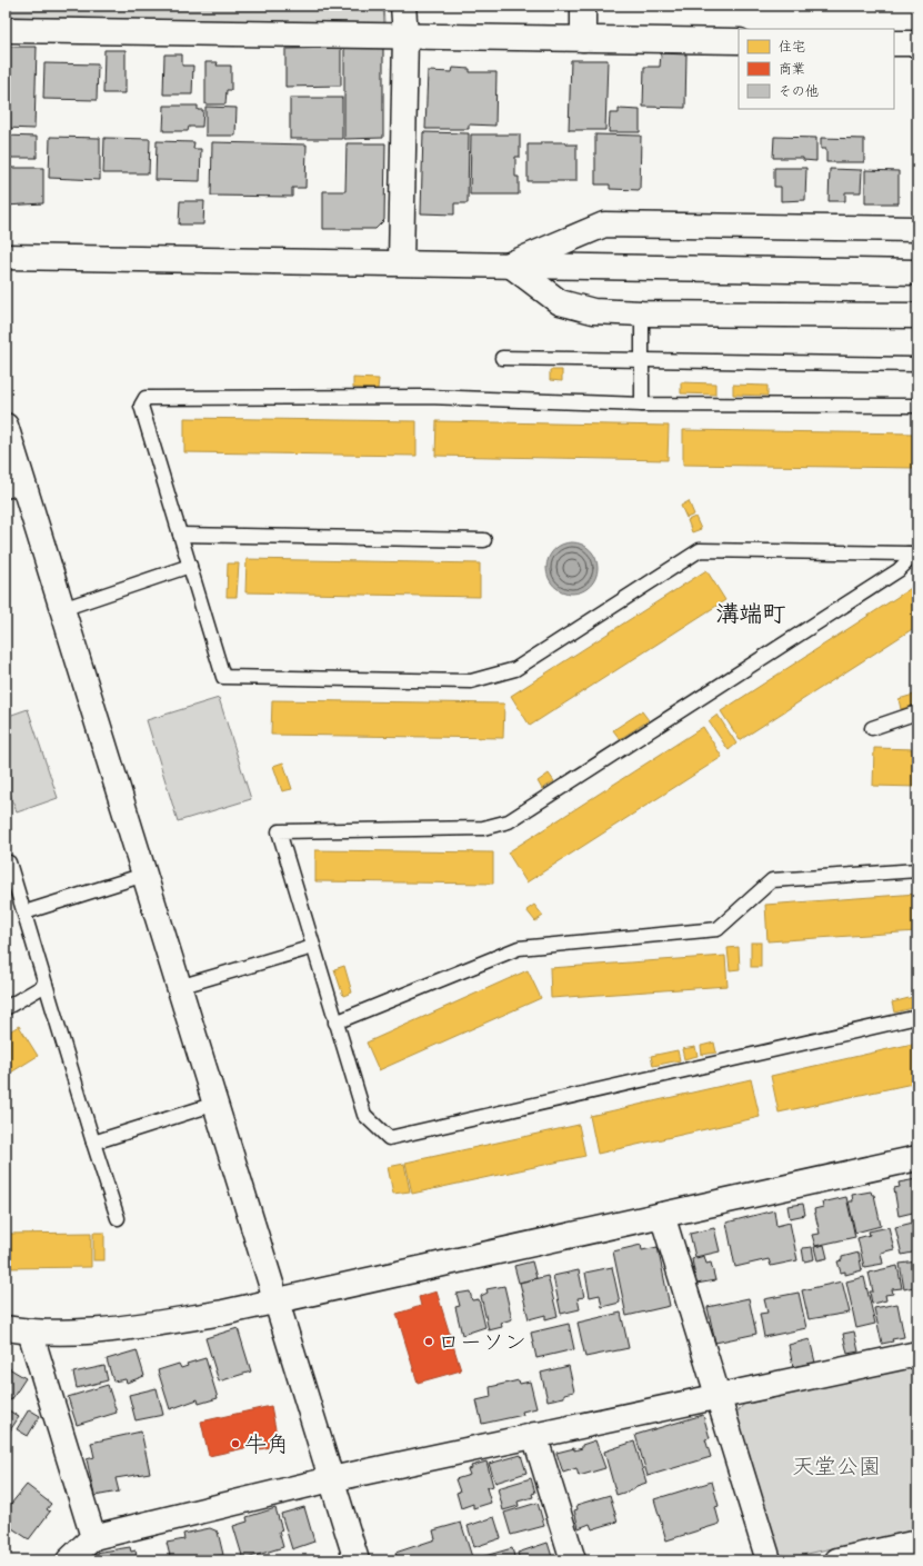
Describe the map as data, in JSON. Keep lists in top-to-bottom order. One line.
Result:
{"districts":["溝端町"],"parks":["天堂公園"],"places":["ローソン","牛角"],"legend":["住宅","商業","その他"]}
